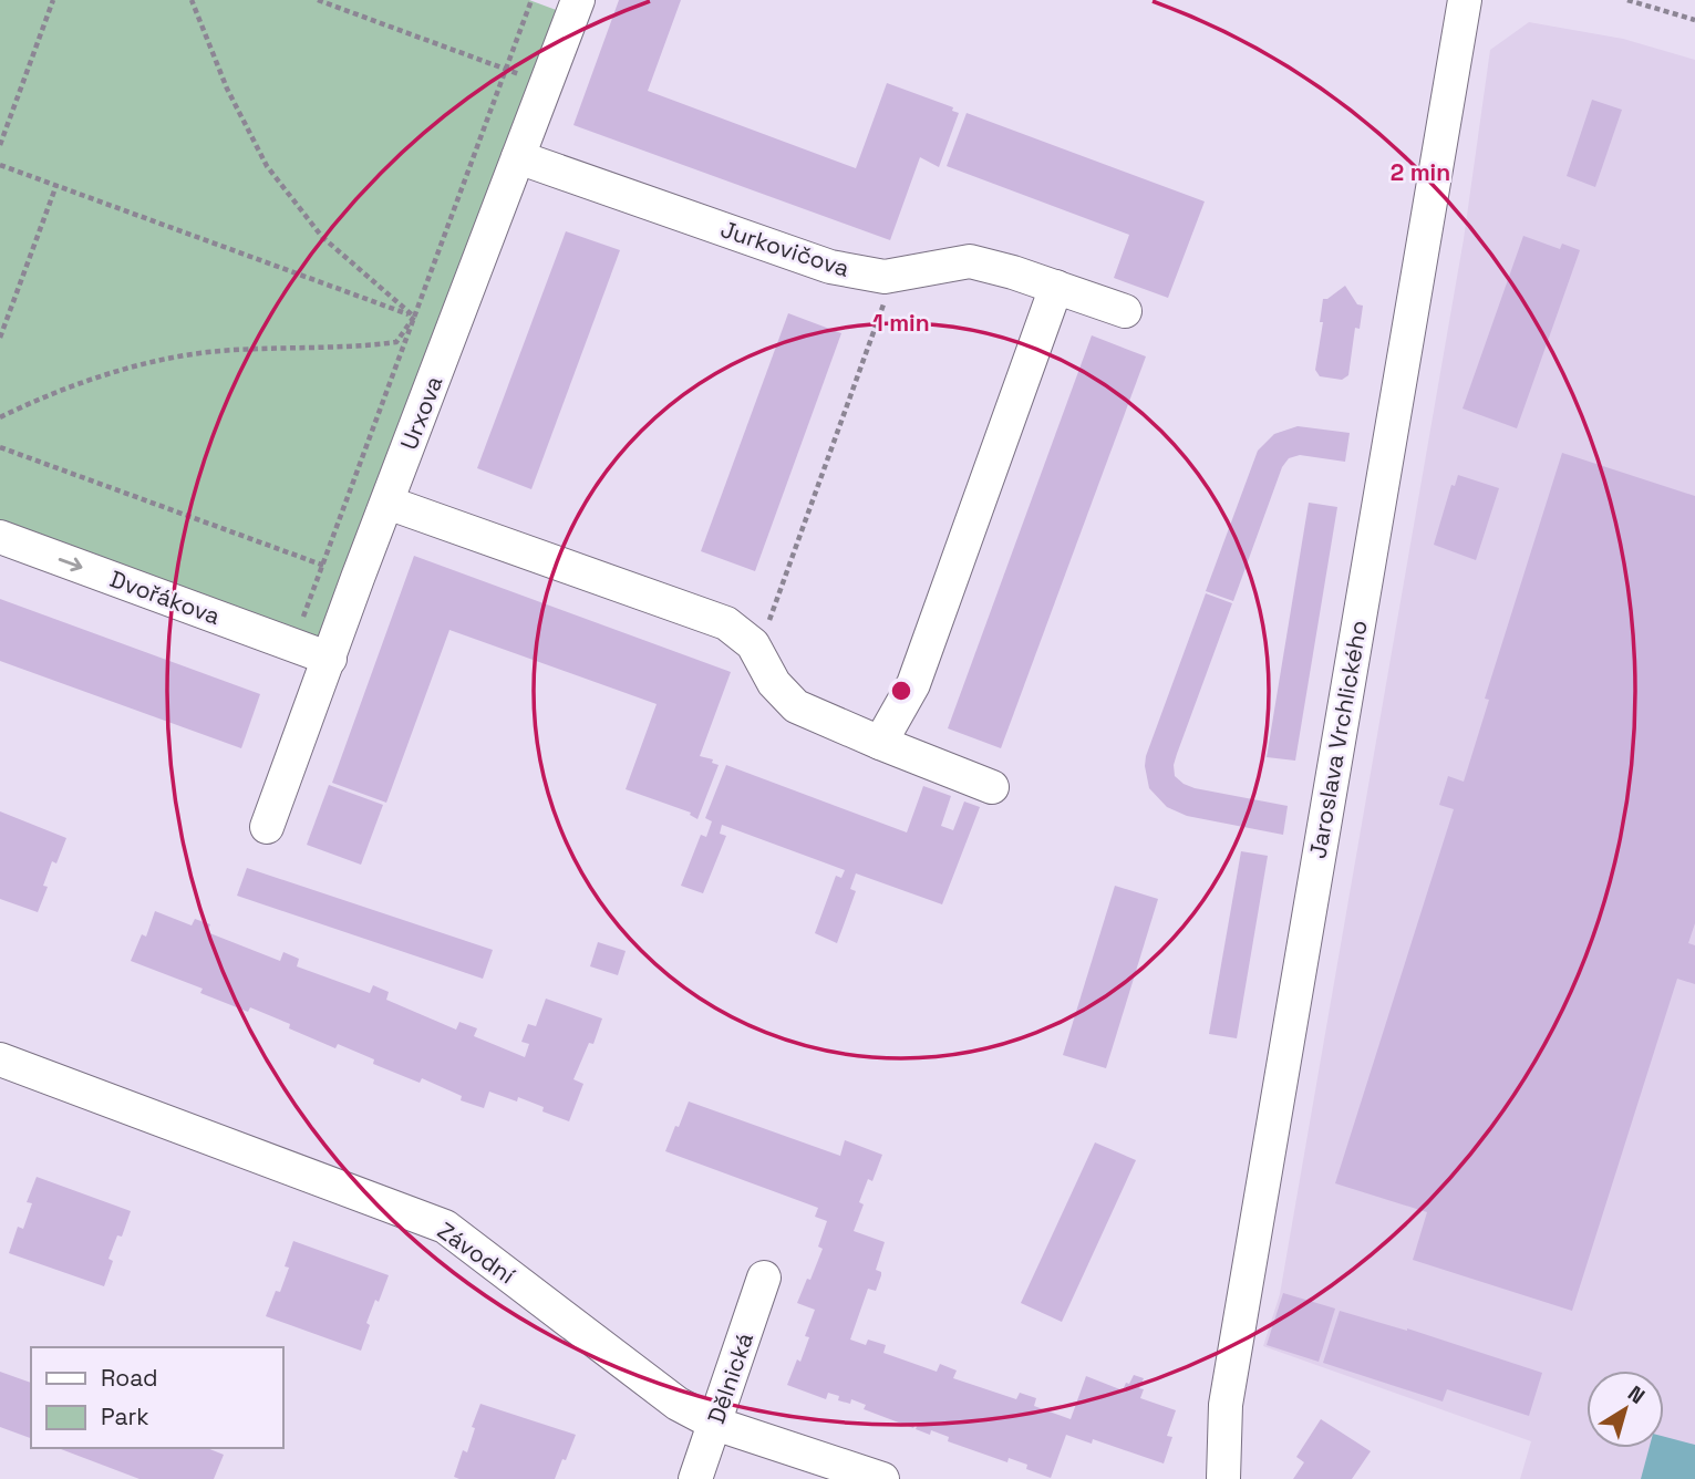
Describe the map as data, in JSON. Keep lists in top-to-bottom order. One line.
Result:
{"streets":{"street":["Jurkovičova","Urxova","Dvořákova","Jaroslava Vrchlického","Závodní","Dělnická"]},"crossings":[["Jurkovičova","Urxova"],["Urxova","Dvořákova"],["Závodní","Dělnická"]],"one_way":["Dvořákova"],"legend":["Road","Park"],"north":"top right","rings":["2 min","1 min"]}
